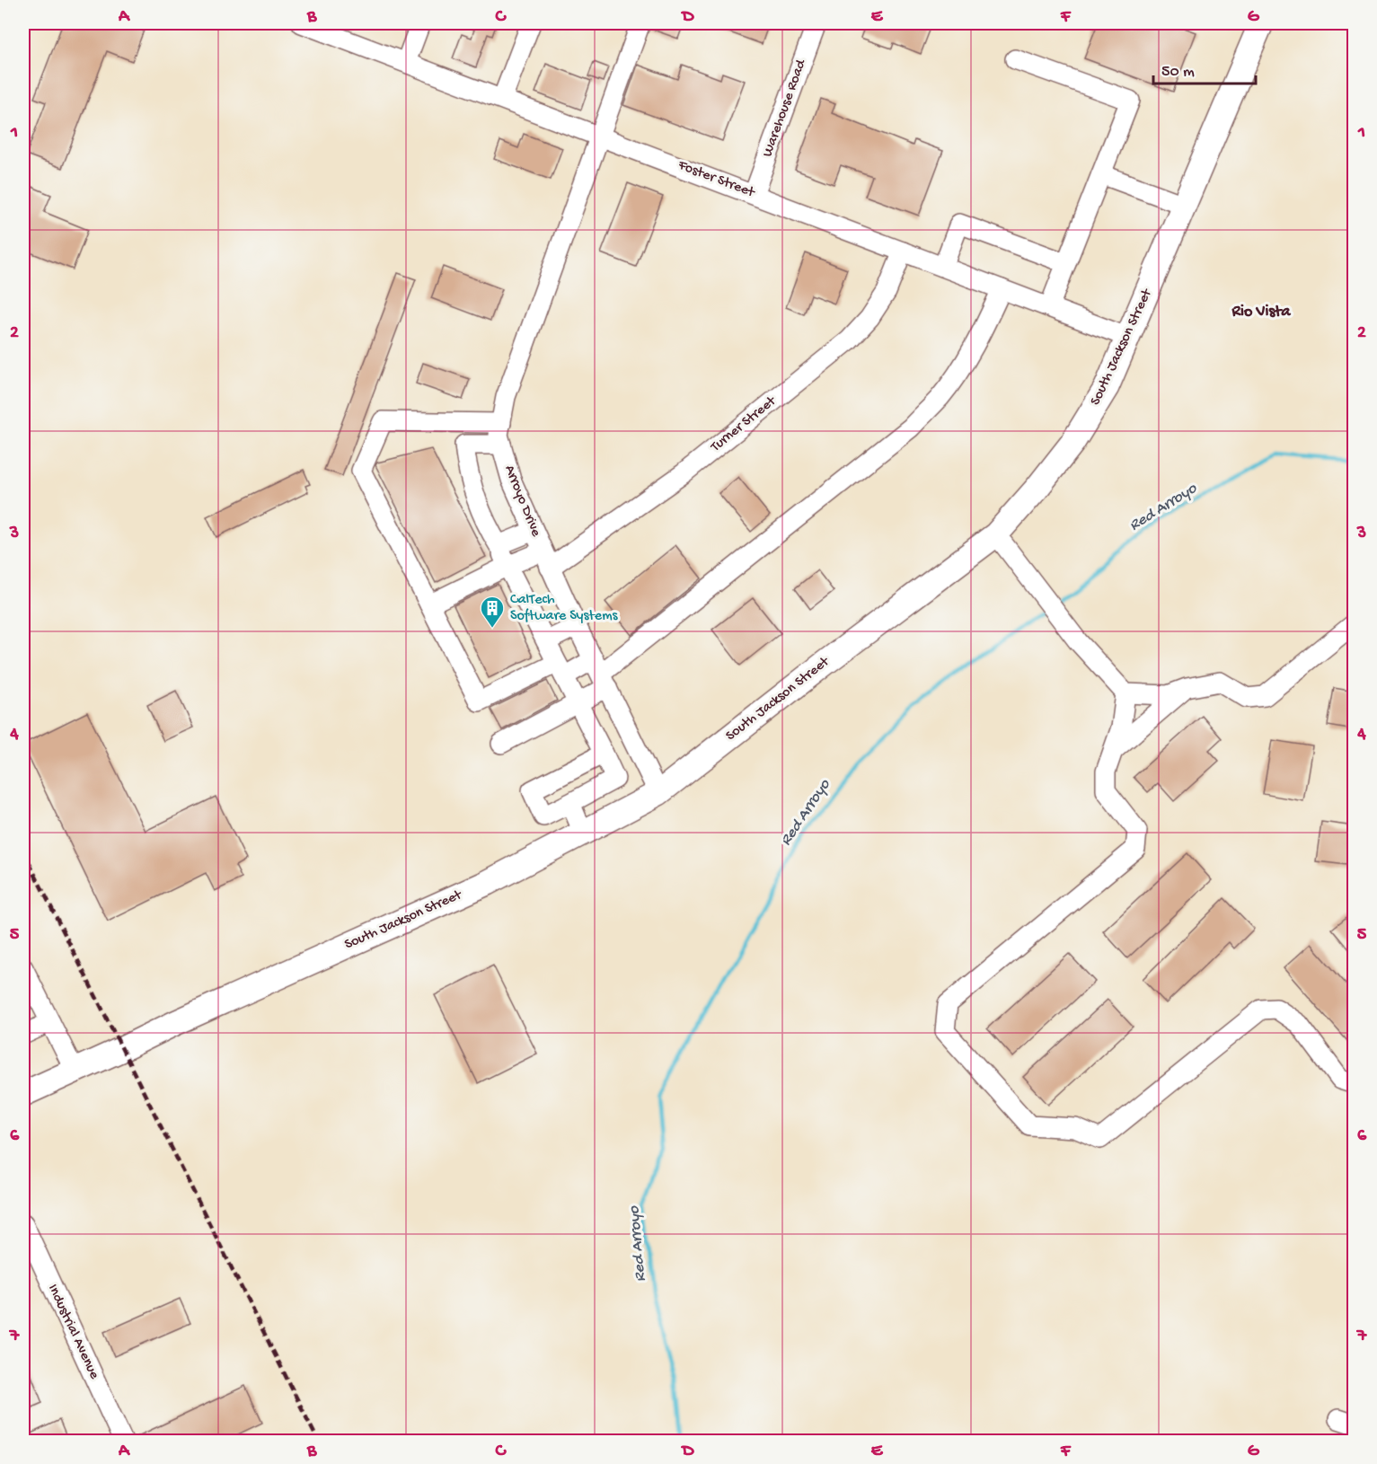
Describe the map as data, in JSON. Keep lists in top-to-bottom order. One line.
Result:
{"streets":{"main road":["South Jackson Street"],"street":["Warehouse Road","Foster Street","Turner Street","Arroyo Drive","Industrial Avenue"]},"crossings":[["Warehouse Road","Foster Street"],["Foster Street","South Jackson Street"],["Foster Street","Turner Street"],["Foster Street","Arroyo Drive"],["South Jackson Street","Arroyo Drive"],["Turner Street","Arroyo Drive"]],"districts":["Rio Vista"],"water":["Red Arroyo"],"places":{"building":["CalTech Software Systems"]},"scale_bar":"50 m","grid":{"columns":["A","B","C","D","E","F","G"],"rows":["1","2","3","4","5","6","7"]}}
